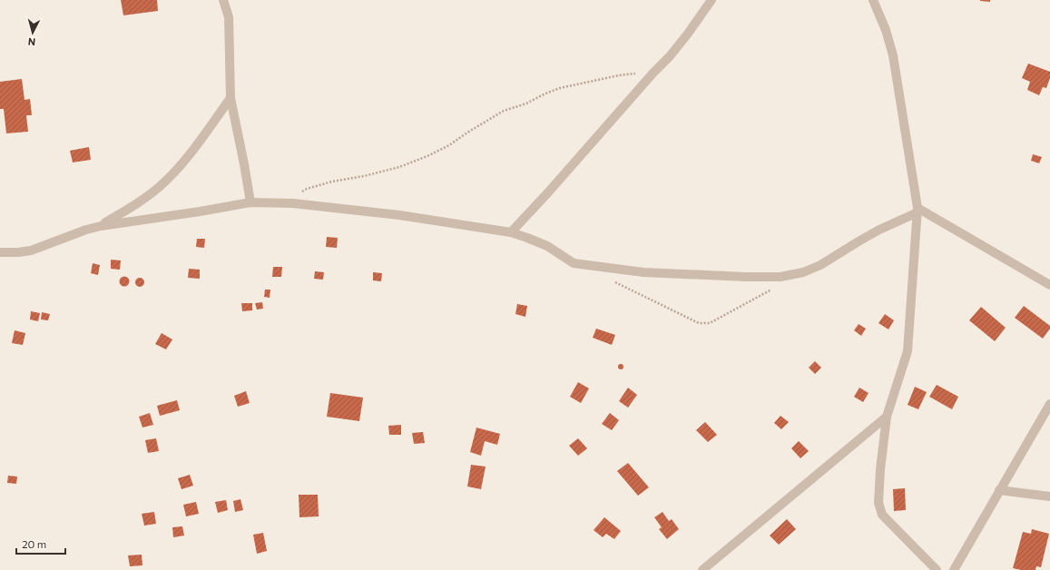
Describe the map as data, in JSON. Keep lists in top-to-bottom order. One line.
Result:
{"scale_bar":"20 m","north":"bottom"}
